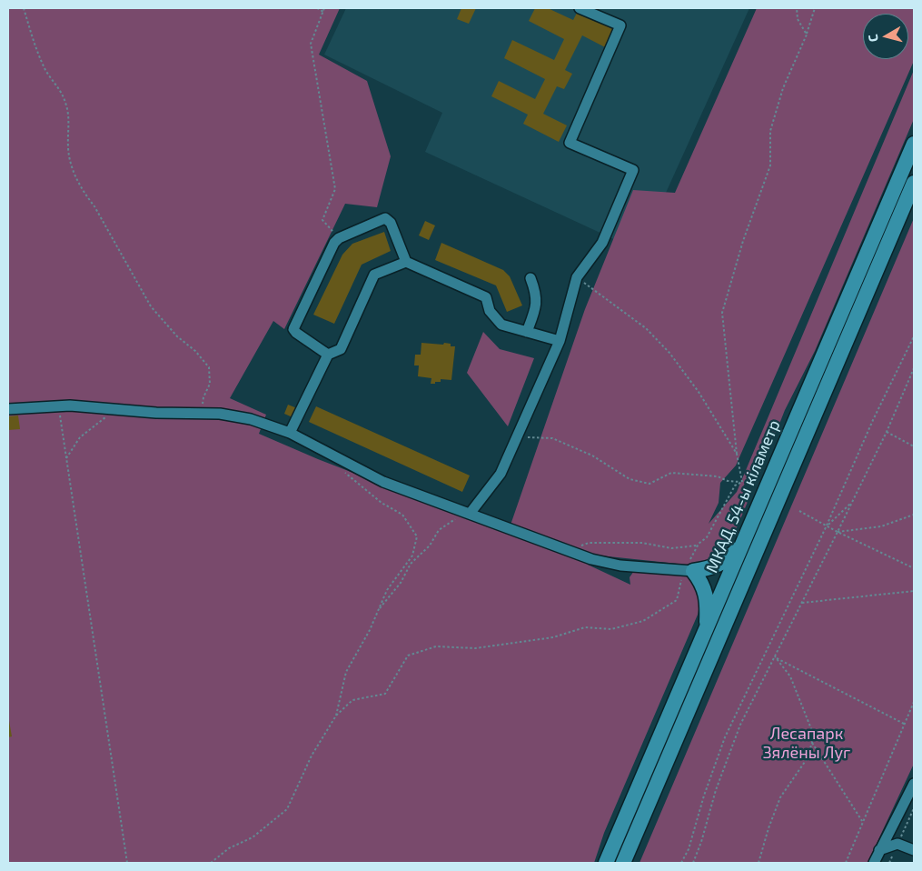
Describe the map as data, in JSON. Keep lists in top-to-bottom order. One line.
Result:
{"streets":{"highway":["МКАД, 54-ы кіламетр"]},"parks":["Лесапарк Зялёны Луг"],"north":"left"}
